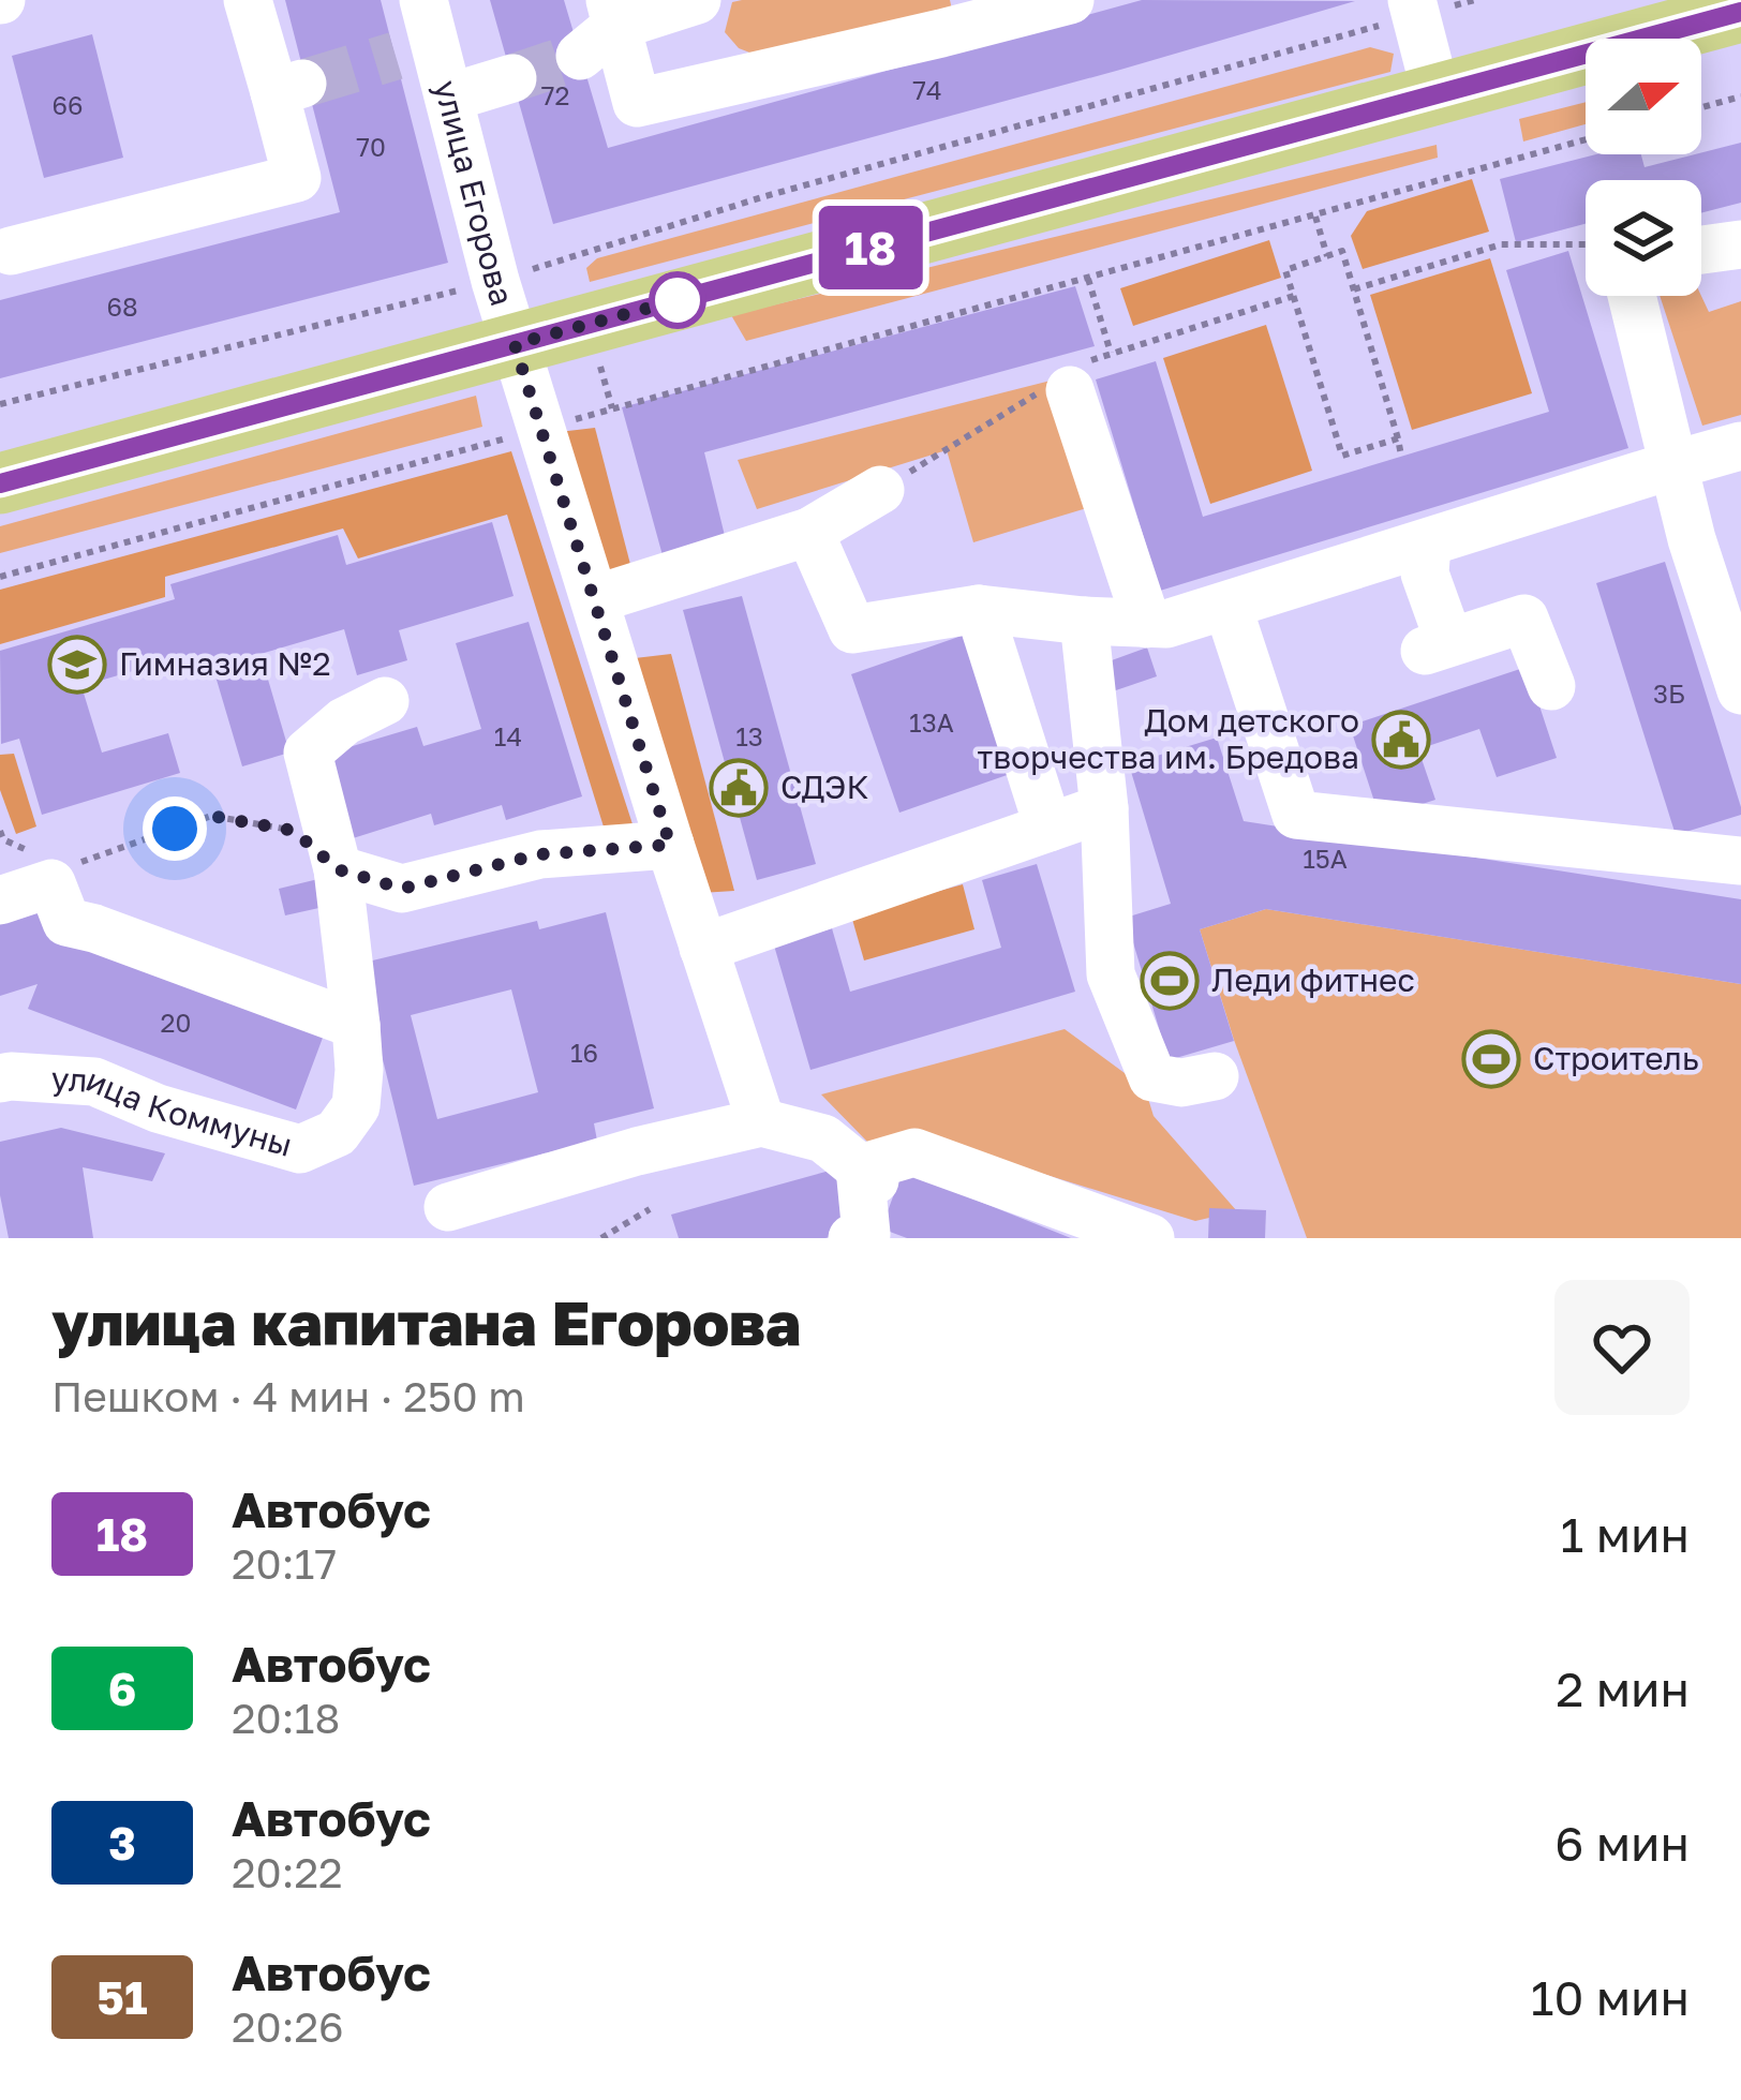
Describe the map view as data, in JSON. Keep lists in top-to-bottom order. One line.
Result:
{"streets":{"street":["улица Егорова","улица Коммуны"]},"places":{"school or university":["Гимназия №2"],"public building":["Дом детского творчества им. Бредова","СДЭК"],"sports":["Леди фитнес","Строитель"]},"lines":["bus line 18"],"house_numbers":["74","72","66","70","68","3Б","13А","14","13","15А","20","16"],"north":"right","page":{"on_map":"18","heading":["улица капитана Егорова","Пешком · 4 мин · 250 m"],"list":[{"mark":"18","name":"Автобус","note":"20:17","value":"1 мин"},{"mark":"6","name":"Автобус","note":"20:18","value":"2 мин"},{"mark":"3","name":"Автобус","note":"20:22","value":"6 мин"},{"mark":"51","name":"Автобус","note":"20:26","value":"10 мин"}]}}
